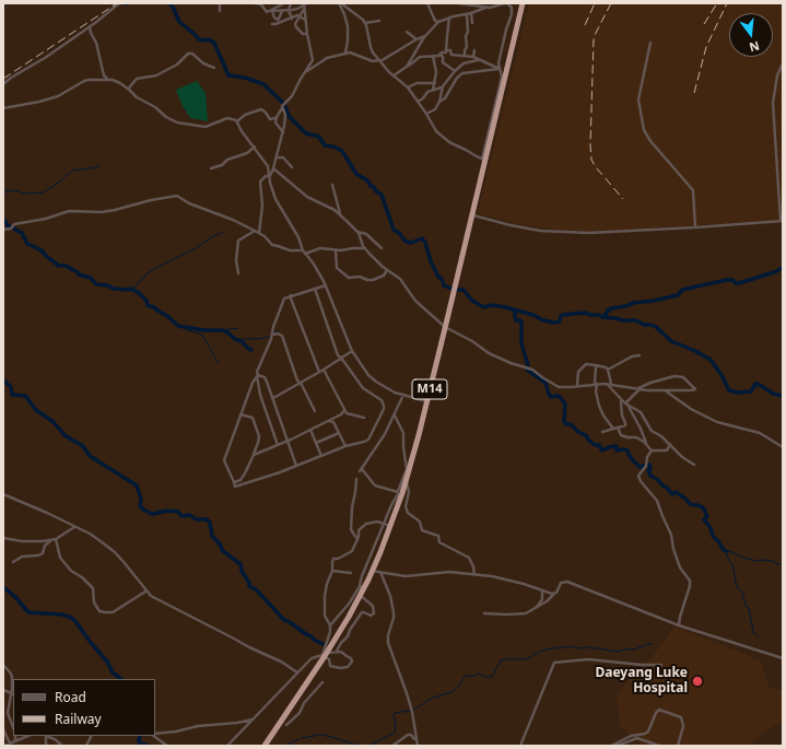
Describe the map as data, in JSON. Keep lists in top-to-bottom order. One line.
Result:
{"streets":{"highway":["M14"]},"places":["Daeyang Luke Hospital"],"legend":["Road","Railway"],"north":"bottom"}
